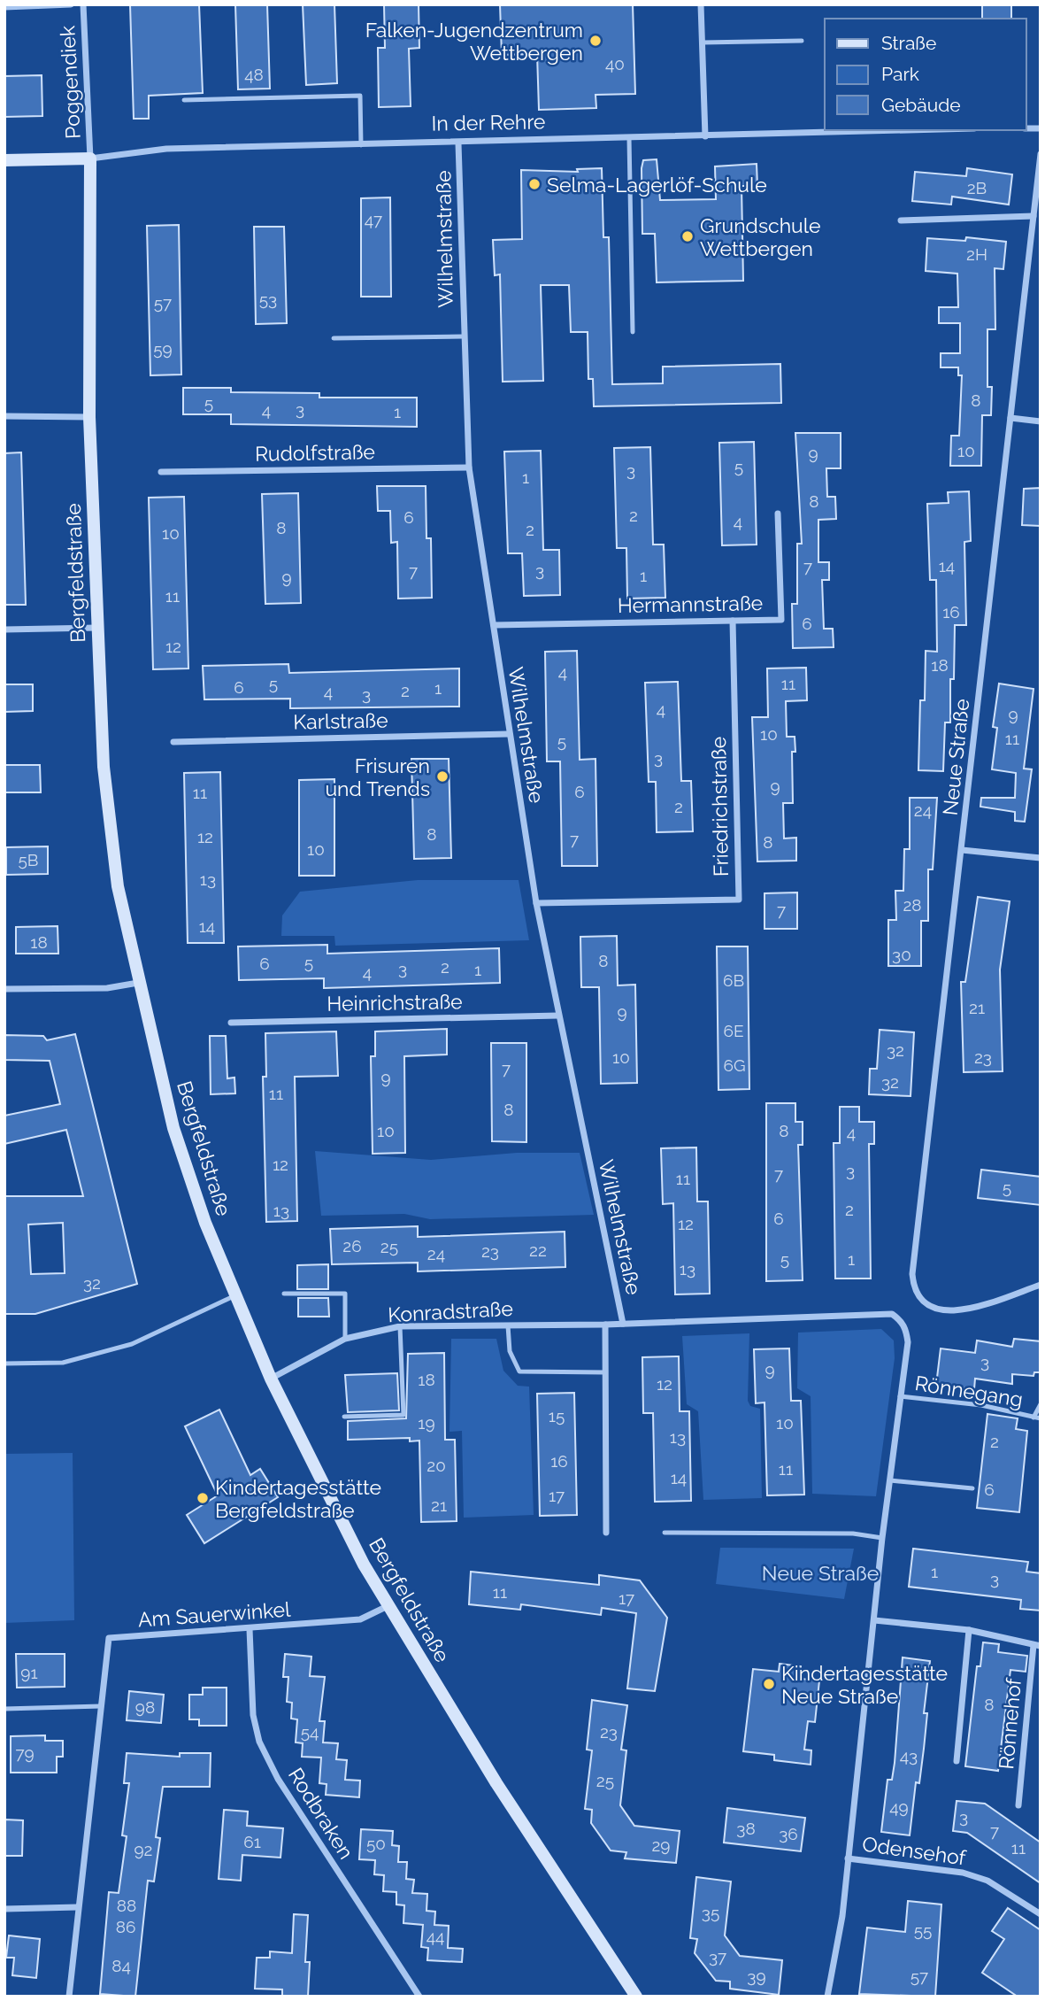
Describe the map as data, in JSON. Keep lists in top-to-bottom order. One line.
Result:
{"streets":{"street":["Poggendiek","In der Rehre","Wilhelmstraße","Rudolfstraße","Bergfeldstraße","Hermannstraße","Karlstraße","Neue Straße","Friedrichstraße","Heinrichstraße","Konradstraße","Am Sauerwinkel","Rönnehof","Rodbraken","Odensehof"],"lane":["Rönnegang"]},"crossings":[["Poggendiek","In der Rehre"],["Poggendiek","Bergfeldstraße"],["In der Rehre","Wilhelmstraße"],["In der Rehre","Bergfeldstraße"],["Wilhelmstraße","Rudolfstraße"],["Wilhelmstraße","Hermannstraße"],["Wilhelmstraße","Karlstraße"],["Wilhelmstraße","Friedrichstraße"],["Wilhelmstraße","Heinrichstraße"],["Wilhelmstraße","Konradstraße"],["Bergfeldstraße","Konradstraße"],["Bergfeldstraße","Am Sauerwinkel"],["Hermannstraße","Friedrichstraße"],["Konradstraße","Rönnegang"],["Am Sauerwinkel","Rodbraken"]],"parks":["Neue Straße"],"places":["Falken-Jugendzentrum Wettbergen","Selma-Lagerlöf-Schule","Grundschule Wettbergen","Frisuren und Trends","Kindertagesstätte Bergfeldstraße","Kindertagesstätte Neue Straße"],"house_numbers":["40","48","2B","47","2H","53","57","59","8","5","3","4","1","10","9","5","3","1","8","2","6","4","8","2","10","14","7","3","7","1","9","11","16","6","12","18","4","5","11","6","1","2","4","3","4","9","10","11","5","3","9","6","11","2","24","8","12","7","8","10","5B","13","28","7","14","18","30","8","5","6","2","3","1","4","6B","21","9","6E","32","10","23","6G","7","9","32","11","8","10","8","4","12","3","7","11","5","2","13","6","12","26","25","22","23","24","5","1","13","32","3","9","18","12","15","19","10","13","2","16","20","11","14","6","17","21","1","3","11","17","91","8","98","54","23","79","43","25","49","3","38","7","36","61","50","29","11","92","88","35","86","55","44","37","84","39","57"],"legend":["Straße","Park","Gebäude"]}
